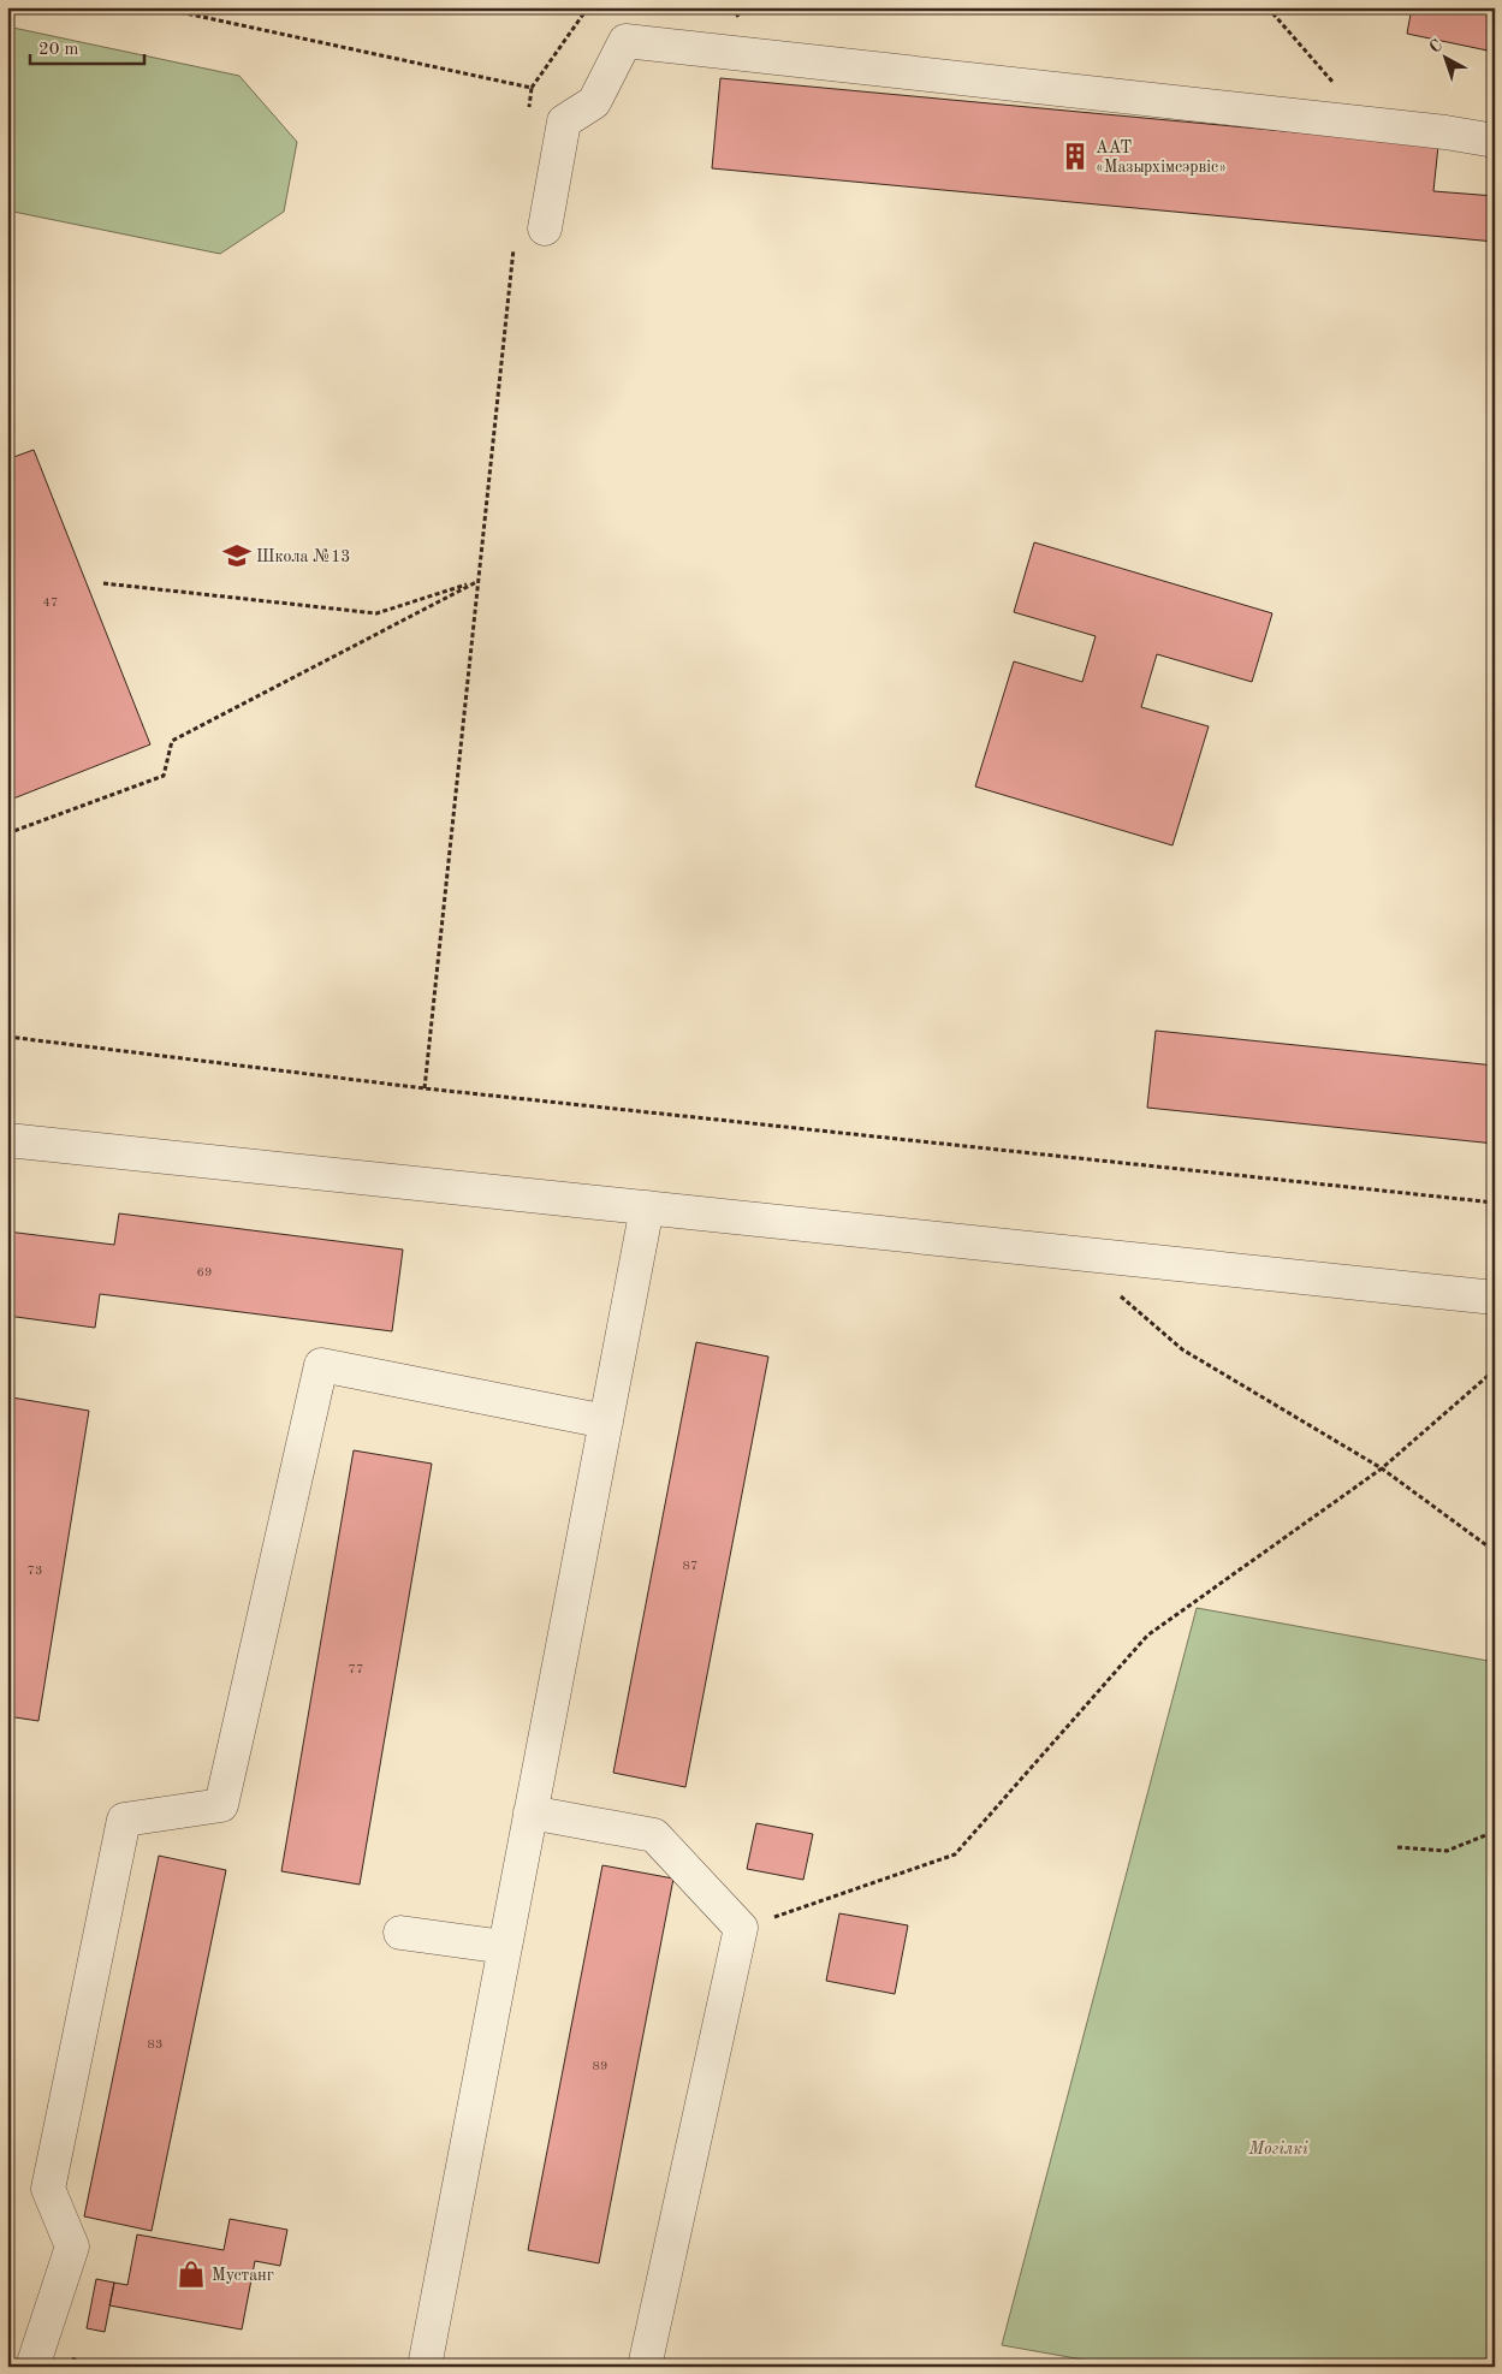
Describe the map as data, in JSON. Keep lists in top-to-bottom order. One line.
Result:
{"parks":["Могілкі"],"places":{"building":["ААТ «Мазырхімсэрвіс»"],"school or university":["Школа №13"],"shop":["Мустанг"]},"house_numbers":["47","69","87","73","77","83","89"],"scale_bar":"20 m","north":"top left"}
